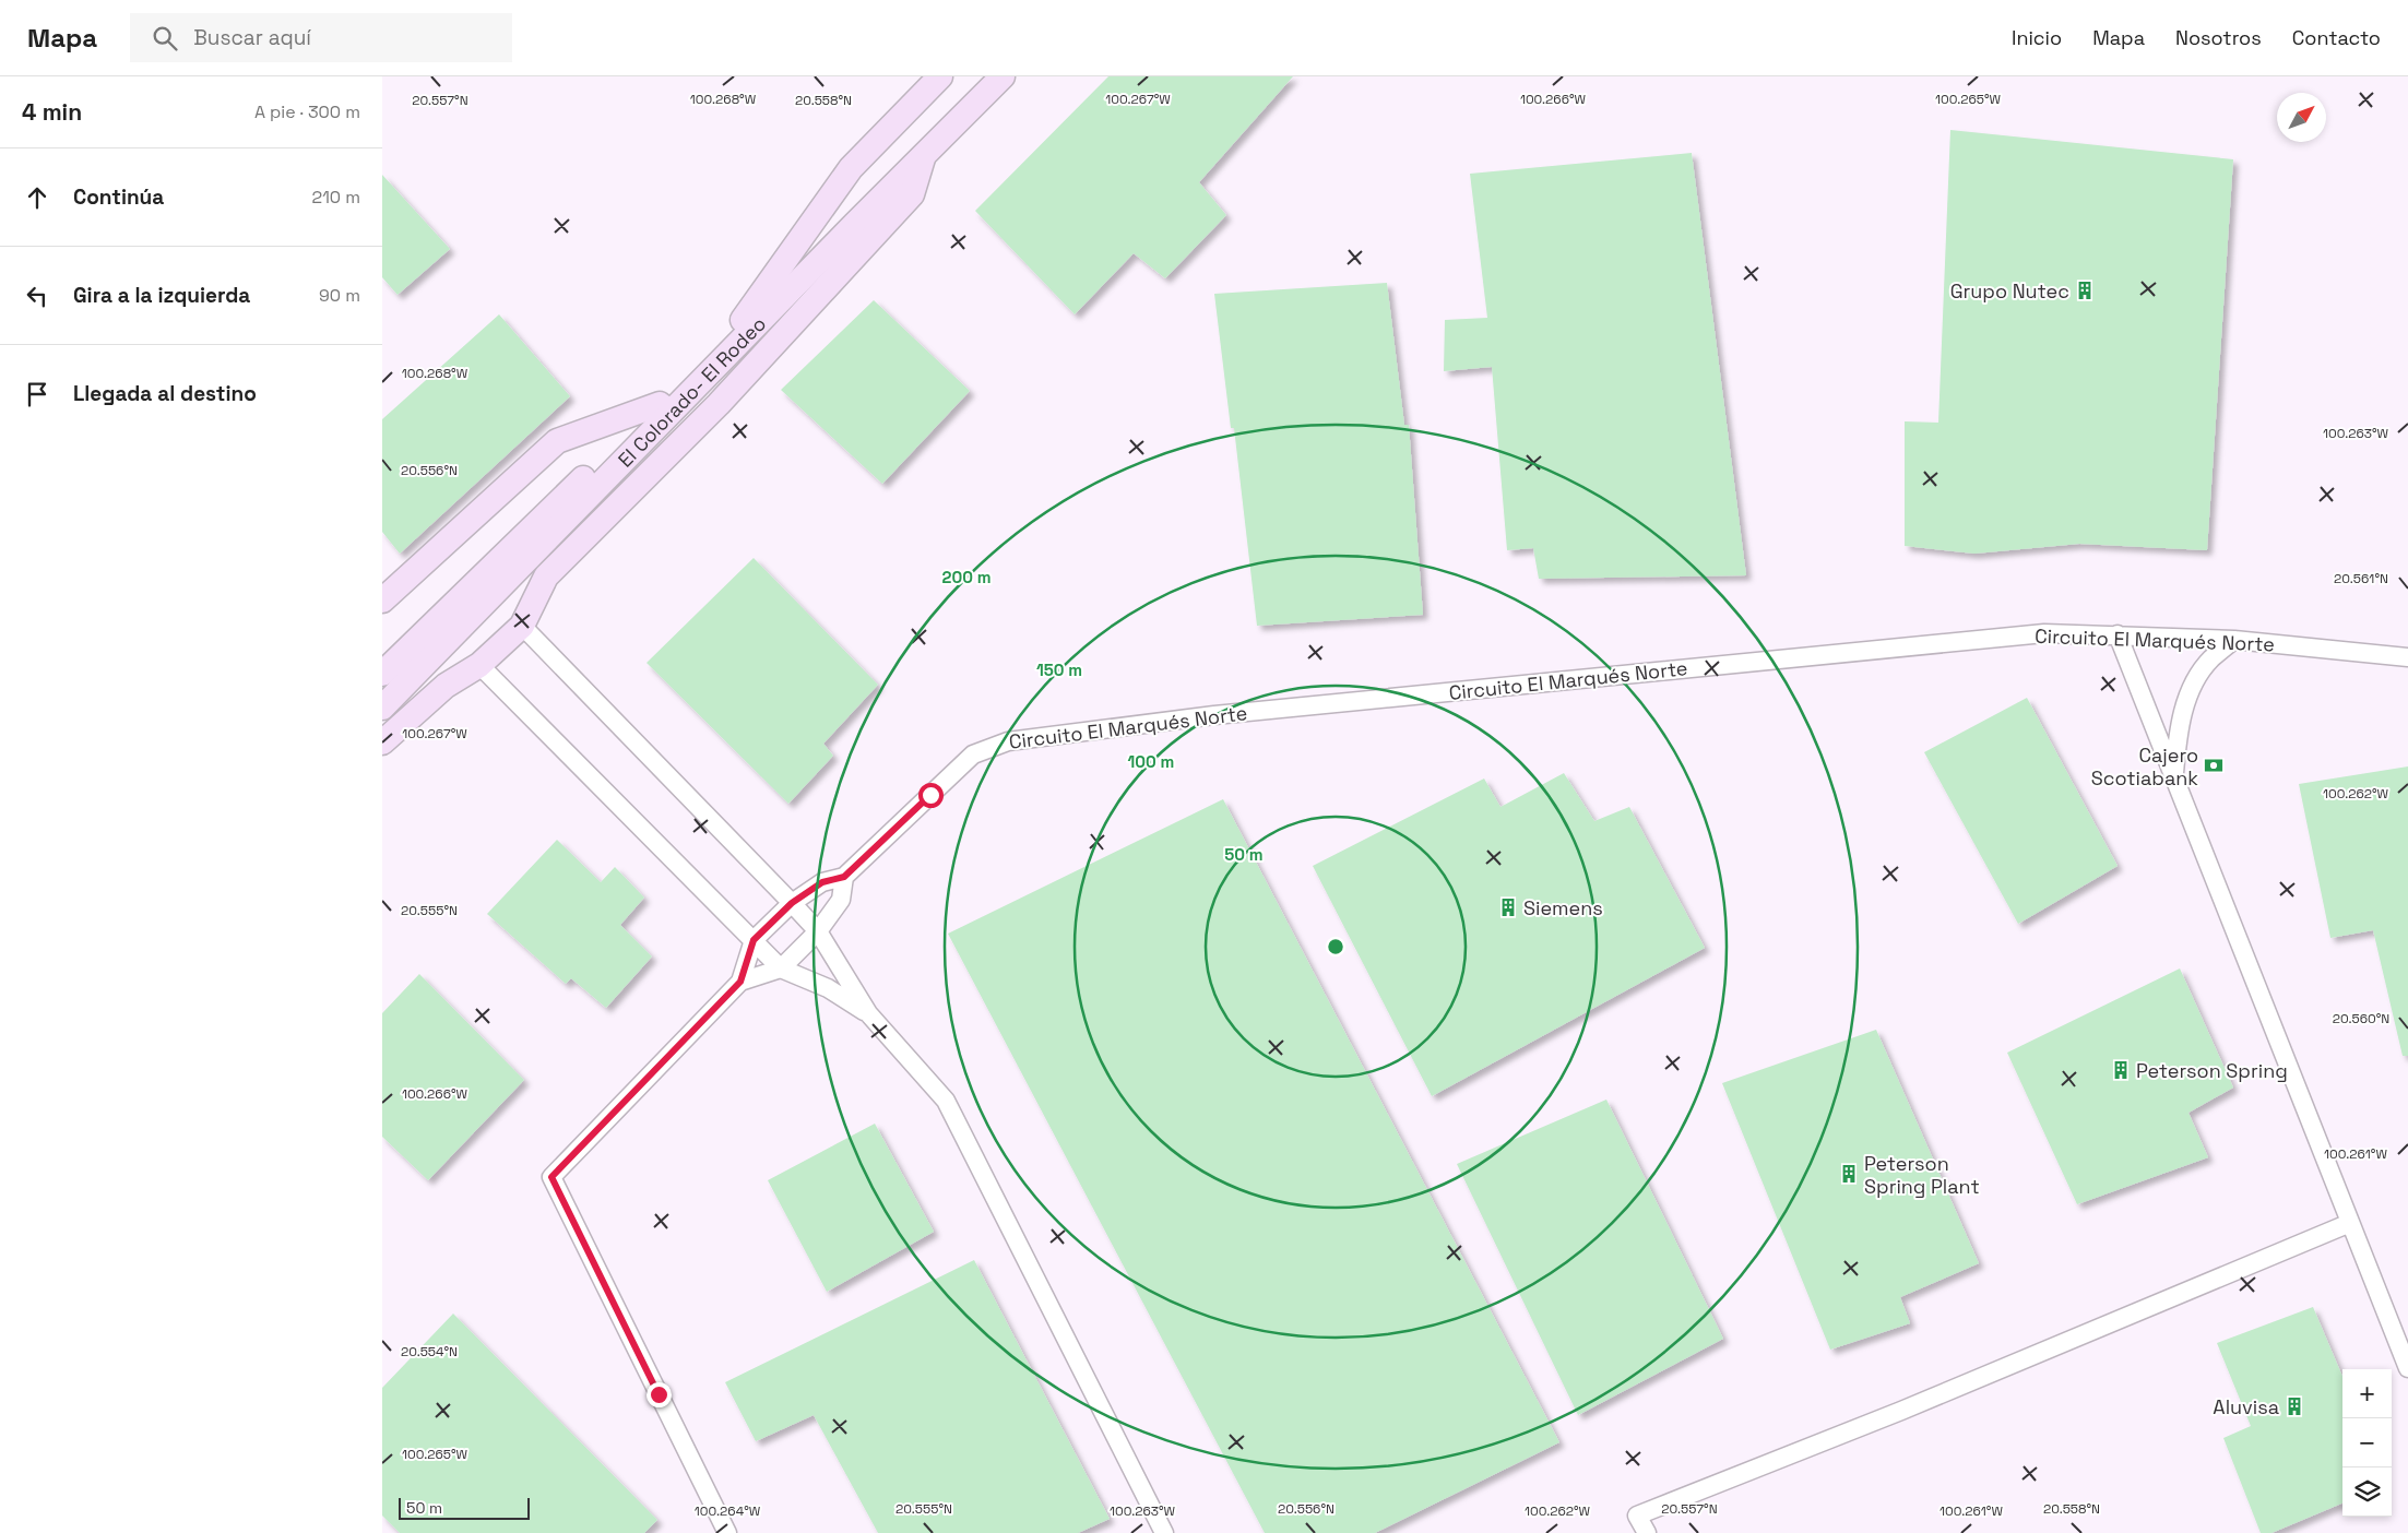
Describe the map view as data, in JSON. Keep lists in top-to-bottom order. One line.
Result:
{"streets":{"main road":["El Colorado- El Rodeo"],"street":["Circuito El Marqués Norte"]},"places":{"building":["Grupo Nutec","Siemens","Peterson Spring","Peterson Spring Plant","Aluvisa"],"bank":["Cajero Scotiabank"]},"scale_bar":"50 m","north":"top right","page":{"header":"Mapa","search":"Buscar aquí","nav":["Inicio","Mapa","Nosotros","Contacto"],"heading":["4 min","A pie · 300 m"],"list":[["Continúa","210 m"],["Gira a la izquierda","90 m"],"Llegada al destino"],"map_buttons":["+","−"],"scale":"50 m"},"coordinates":["100.268°W","100.267°W","100.266°W","100.265°W","20.557°N","20.558°N","100.263°W","20.556°N","20.561°N","100.262°W","20.555°N","20.560°N","100.261°W","20.554°N","100.264°W"],"rings":["200 m","150 m","100 m","50 m"]}
